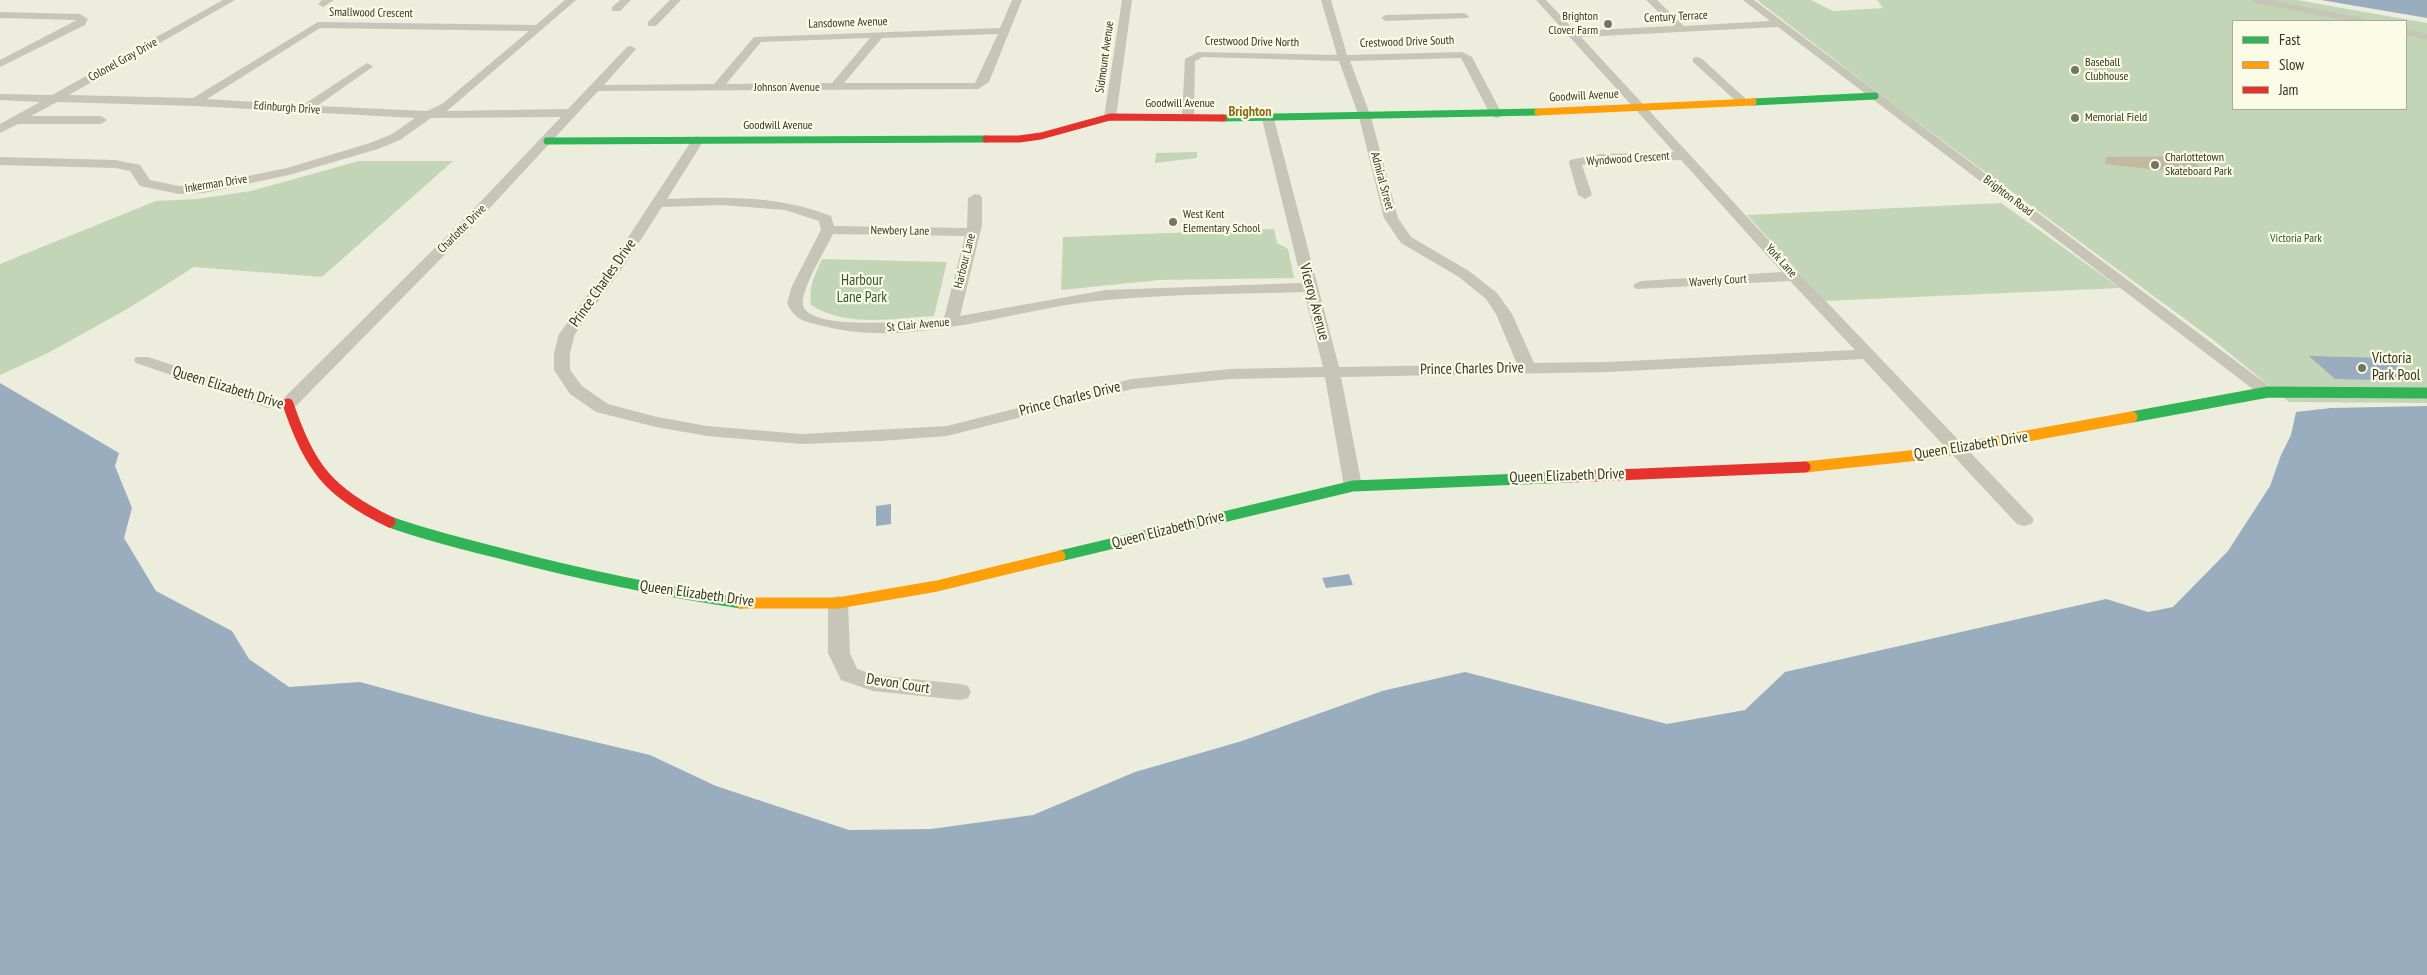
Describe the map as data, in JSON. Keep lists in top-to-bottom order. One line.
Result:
{"streets":{"street":["Smallwood Crescent","Century Terrace","Lansdowne Avenue","Crestwood Drive North","Crestwood Drive South","Sidmount Avenue","Colonel Gray Drive","Johnson Avenue","Goodwill Avenue","Edinburgh Drive","Wyndwood Crescent","Admiral Street","Inkerman Drive","Brighton Road","Charlotte Drive","Newbery Lane","Harbour Lane","York Lane","Waverly Court","Prince Charles Drive","Viceroy Avenue","St Clair Avenue","Queen Elizabeth Drive","Devon Court"]},"crossings":[["Smallwood Crescent","Edinburgh Drive"],["Smallwood Crescent","Inkerman Drive"],["Century Terrace","Brighton Road"],["Century Terrace","York Lane"],["Lansdowne Avenue","Johnson Avenue"],["Crestwood Drive North","Crestwood Drive South"],["Crestwood Drive North","Goodwill Avenue"],["Crestwood Drive North","Admiral Street"],["Crestwood Drive South","Goodwill Avenue"],["Crestwood Drive South","Admiral Street"],["Sidmount Avenue","Goodwill Avenue"],["Colonel Gray Drive","Edinburgh Drive"],["Johnson Avenue","Charlotte Drive"],["Goodwill Avenue","Admiral Street"],["Goodwill Avenue","Brighton Road"],["Goodwill Avenue","Charlotte Drive"],["Goodwill Avenue","York Lane"],["Goodwill Avenue","Prince Charles Drive"],["Goodwill Avenue","Viceroy Avenue"],["Edinburgh Drive","Inkerman Drive"],["Edinburgh Drive","Charlotte Drive"],["Wyndwood Crescent","York Lane"],["Admiral Street","Prince Charles Drive"],["Brighton Road","Queen Elizabeth Drive"],["Charlotte Drive","Queen Elizabeth Drive"],["Newbery Lane","Harbour Lane"],["Newbery Lane","St Clair Avenue"],["Harbour Lane","St Clair Avenue"],["York Lane","Waverly Court"],["York Lane","Prince Charles Drive"],["York Lane","Queen Elizabeth Drive"],["Prince Charles Drive","Viceroy Avenue"],["Viceroy Avenue","St Clair Avenue"],["Viceroy Avenue","Queen Elizabeth Drive"],["Queen Elizabeth Drive","Devon Court"]],"districts":["Brighton"],"parks":["Victoria Park","Harbour Lane Park"],"places":["Brighton Clover Farm","Baseball Clubhouse","Memorial Field","Charlottetown Skateboard Park","West Kent Elementary School","Victoria Park Pool"],"legend":["Fast","Slow","Jam"]}
